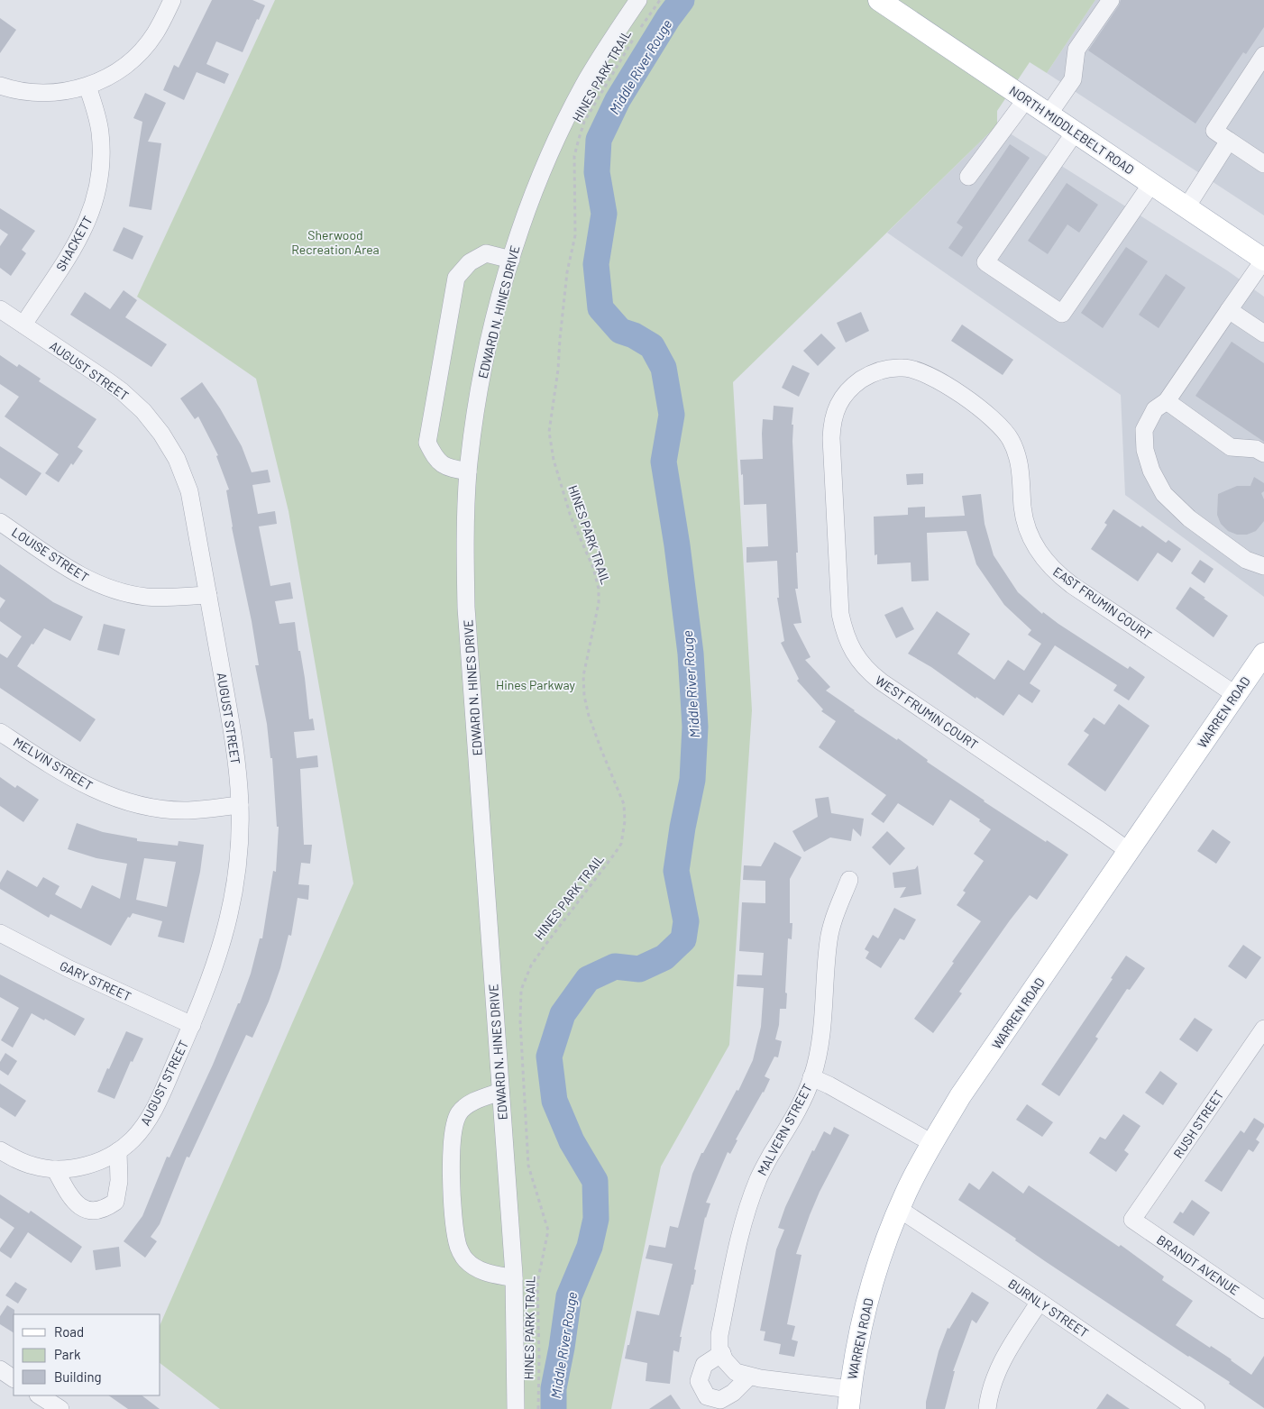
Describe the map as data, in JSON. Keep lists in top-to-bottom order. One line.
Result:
{"streets":{"main road":["NORTH MIDDLEBELT ROAD","WARREN ROAD"],"street":["SHACKETT","EDWARD N. HINES DRIVE","AUGUST STREET","LOUISE STREET","EAST FRUMIN COURT","WEST FRUMIN COURT","MELVIN STREET","GARY STREET","RUSH STREET","MALVERN STREET","BRANDT AVENUE","BURNLY STREET"],"path":["HINES PARK TRAIL"]},"crossings":[["SHACKETT","AUGUST STREET"],["AUGUST STREET","LOUISE STREET"],["AUGUST STREET","MELVIN STREET"],["AUGUST STREET","GARY STREET"],["EAST FRUMIN COURT","WEST FRUMIN COURT"],["EAST FRUMIN COURT","WARREN ROAD"],["WEST FRUMIN COURT","WARREN ROAD"],["WARREN ROAD","BURNLY STREET"],["RUSH STREET","BRANDT AVENUE"]],"water":["Middle River Rouge"],"parks":["Sherwood Recreation Area","Hines Parkway"],"legend":["Road","Park","Building"]}
